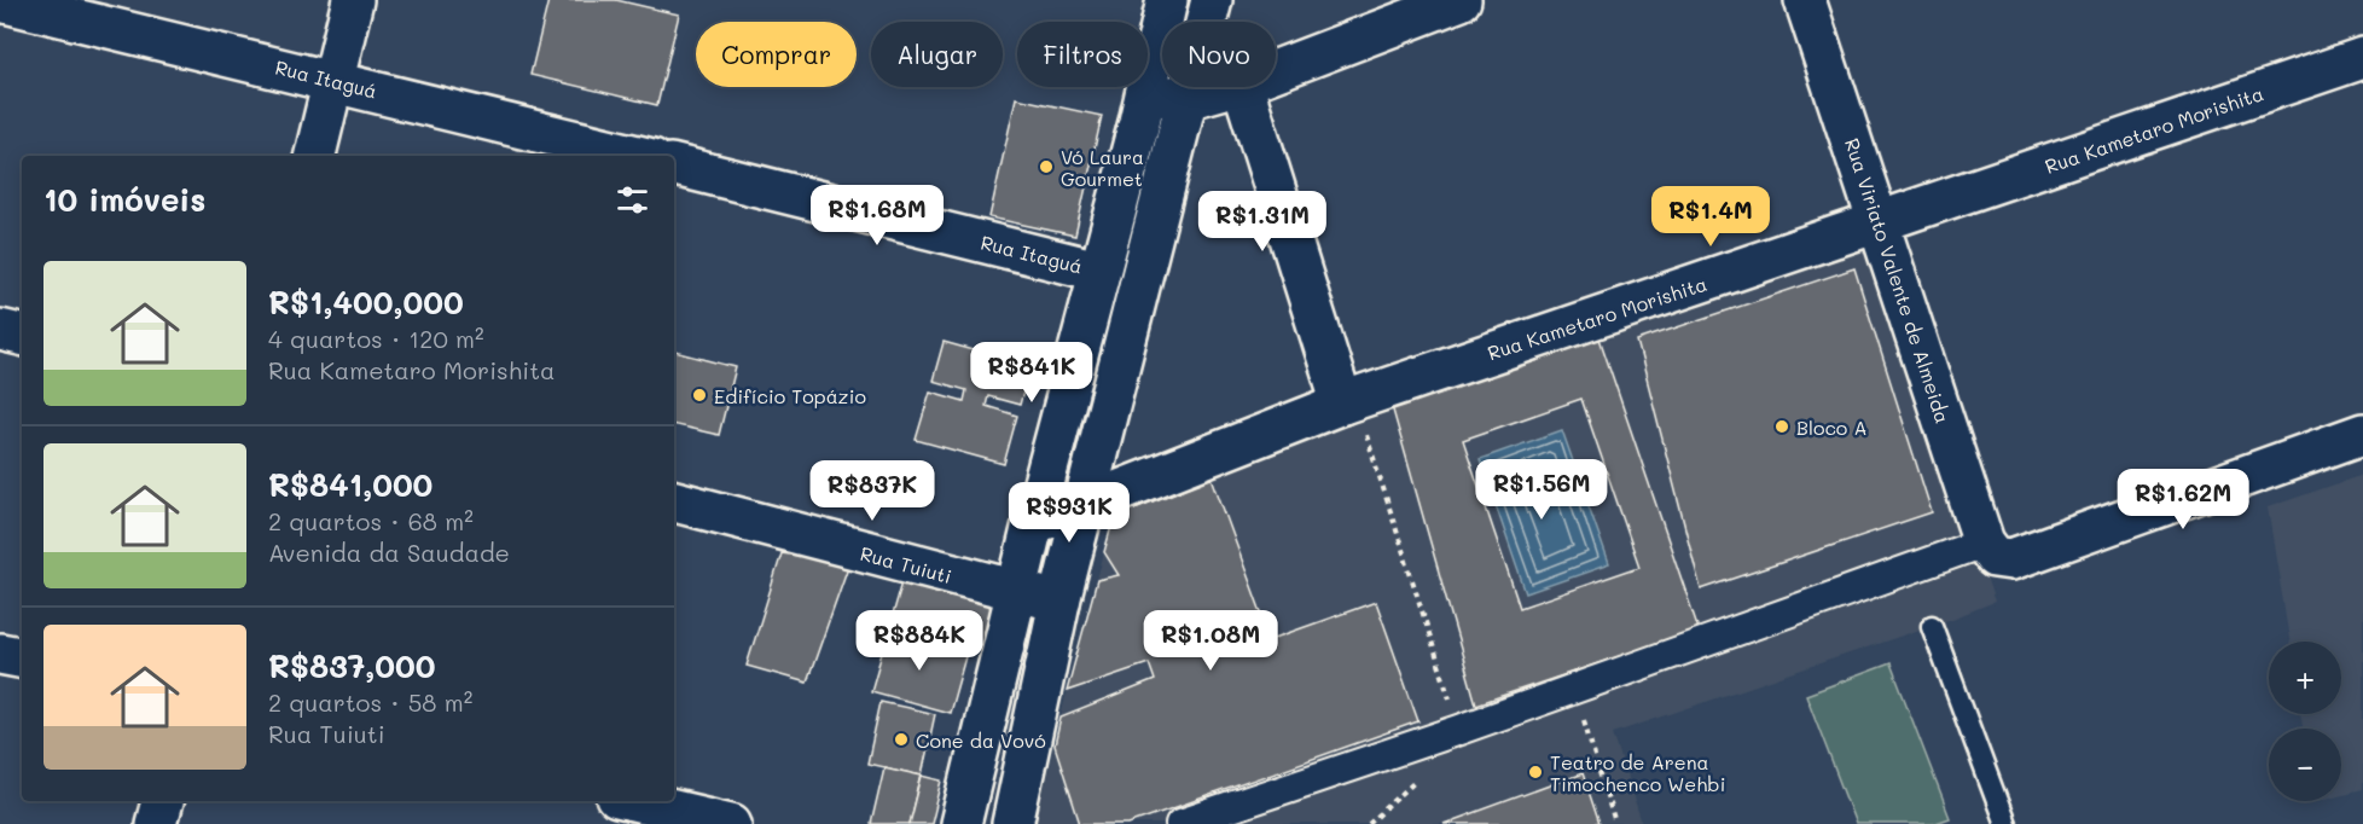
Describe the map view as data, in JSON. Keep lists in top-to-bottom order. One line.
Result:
{"streets":{"street":["Rua Itaguá","Rua Kametaro Morishita","Rua Viriato Valente de Almeida","Rua Tuiuti"]},"crossings":[["Rua Kametaro Morishita","Rua Viriato Valente de Almeida"]],"places":["Vó Laura Gourmet","Edifício Topázio","Bloco A","Cone da Vovó","Teatro de Arena Timochenco Wehbi"],"page":{"chip":["Comprar","Alugar","Filtros","Novo"],"heading":"10 imóveis","price":["R$1.68M","R$1.4M","R$1.31M","R$841K","R$1.56M","R$837K","R$1.62M","R$931K","R$884K","R$1.08M"],"list":[{"name":"R$1,400,000","note":"4 quartos · 120 m² · Rua Kametaro Morishita"},{"name":"R$841,000","note":"2 quartos · 68 m² · Avenida da Saudade"},{"name":"R$837,000","note":"2 quartos · 58 m² · Rua Tuiuti"}],"map_buttons":["+","−"]}}
